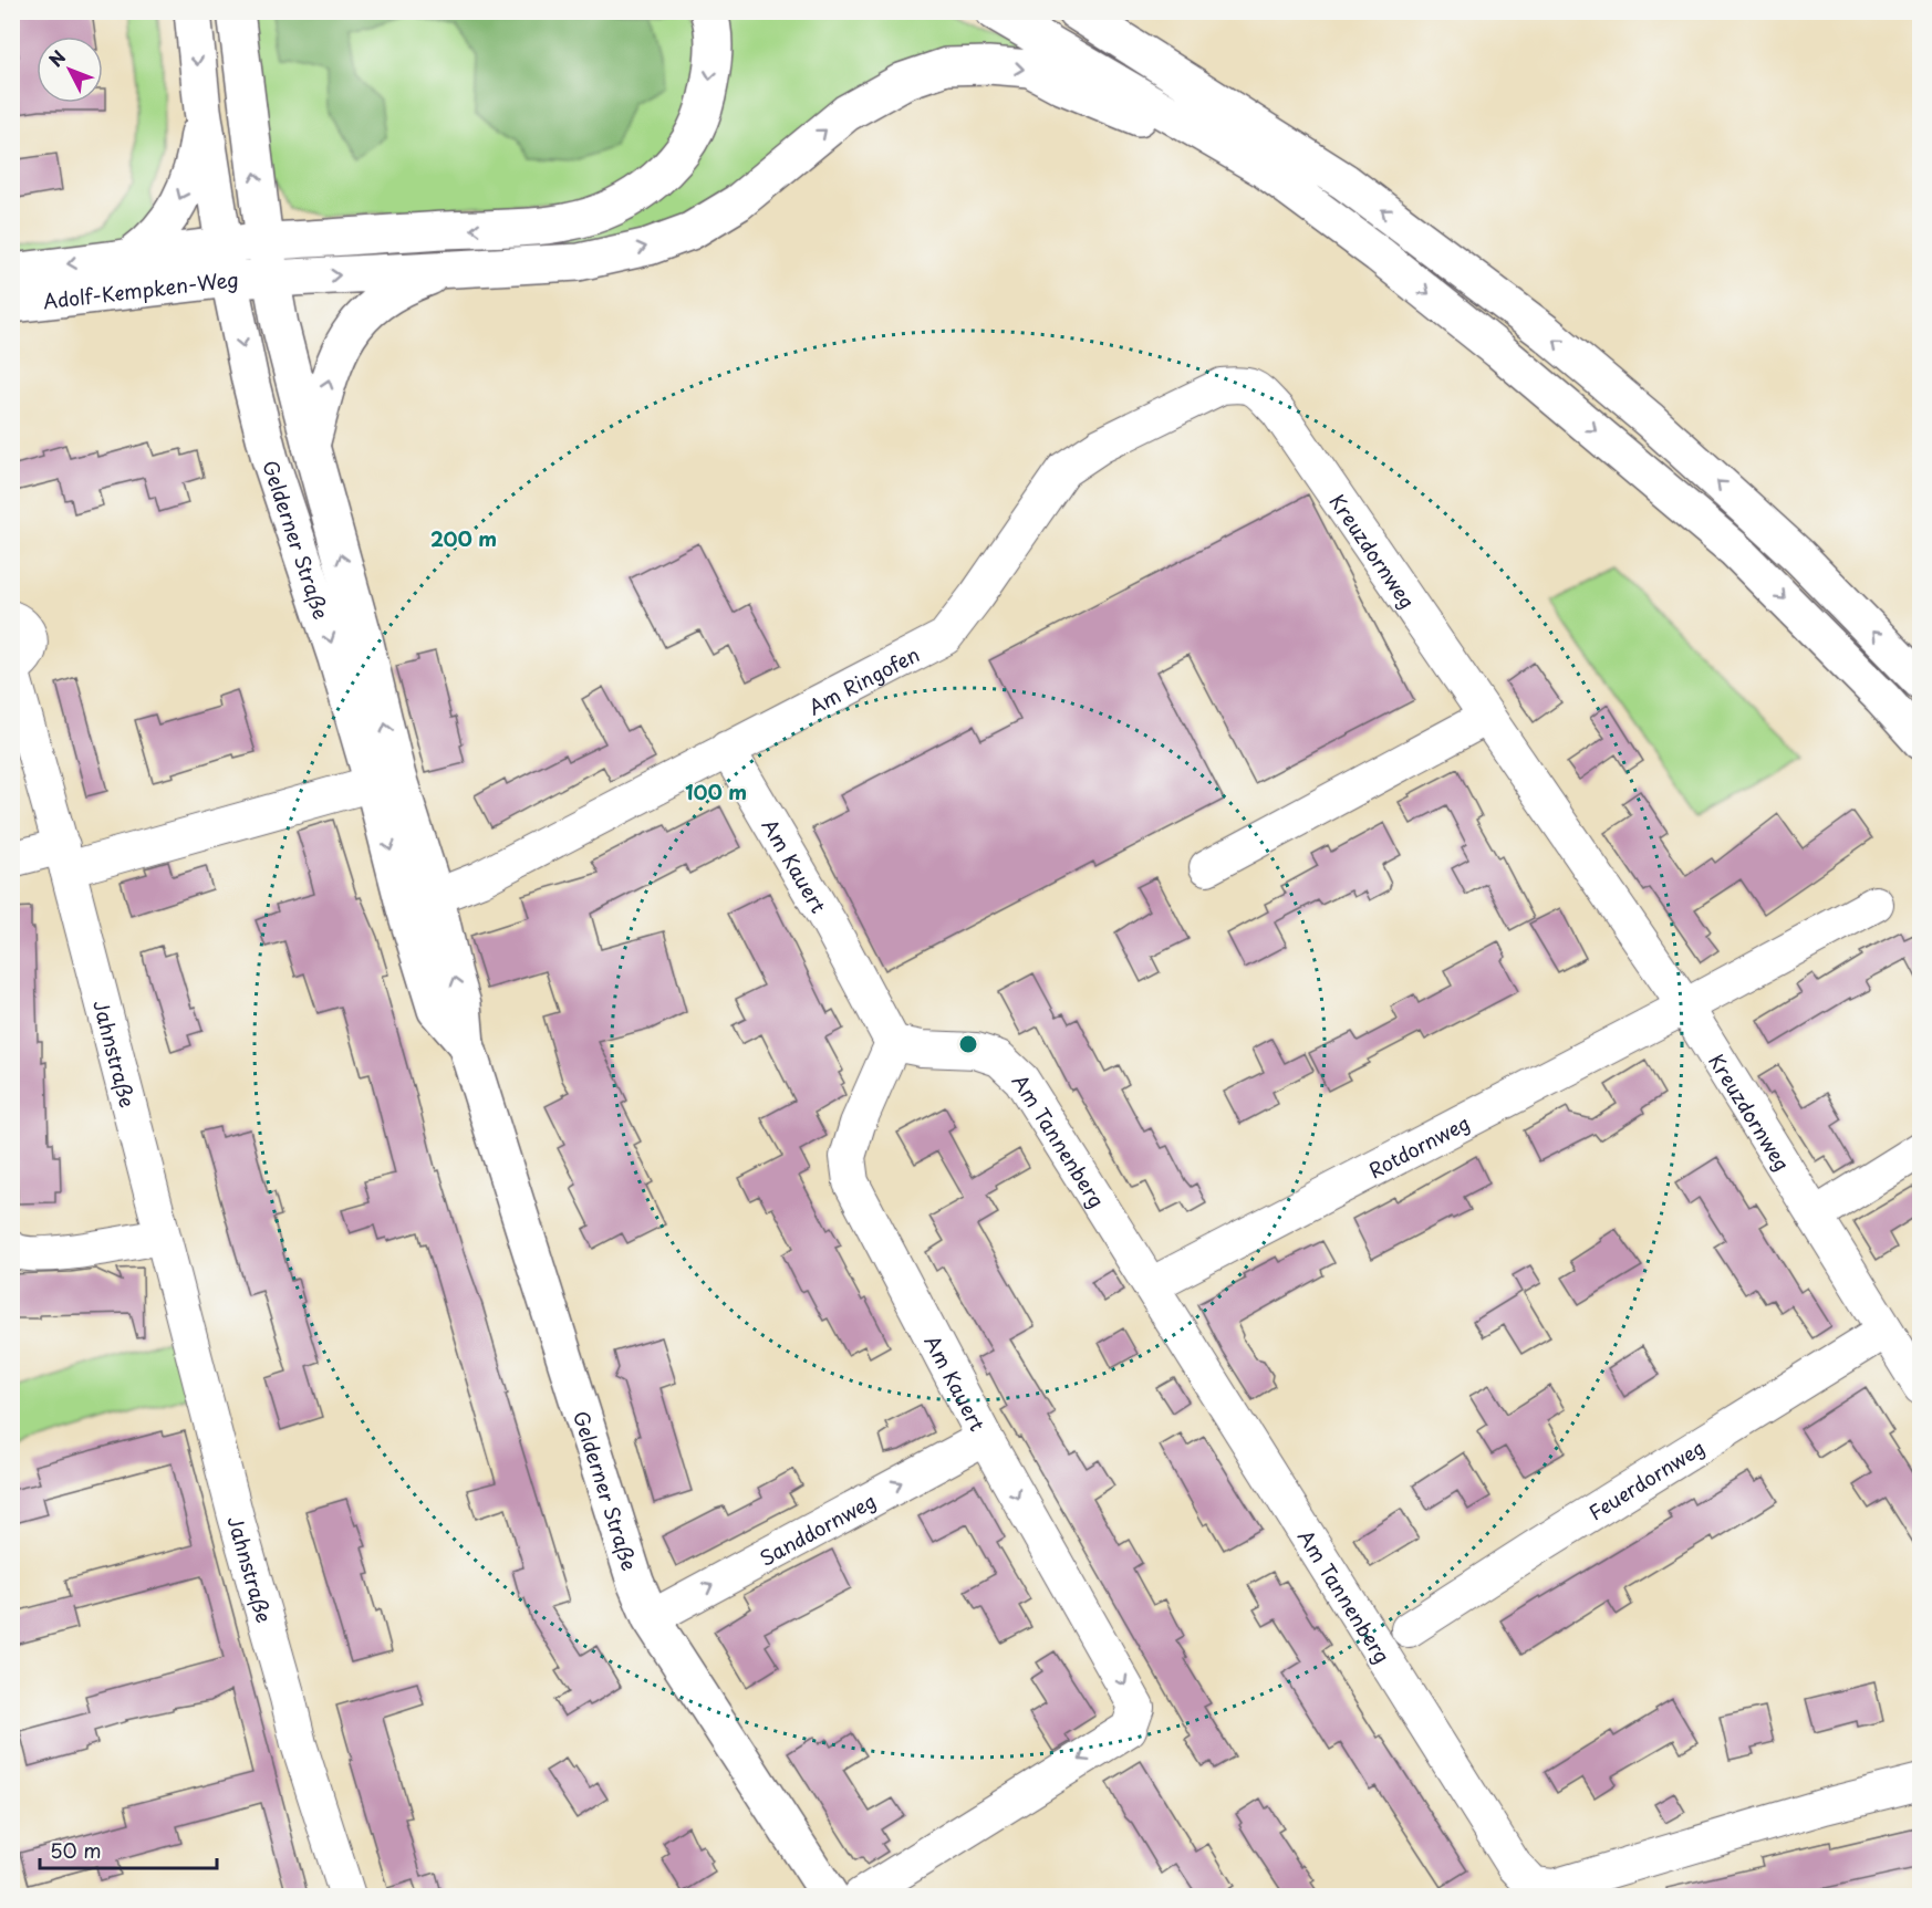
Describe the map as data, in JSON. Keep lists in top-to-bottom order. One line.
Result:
{"streets":{"main road":["Adolf-Kempken-Weg","Gelderner Straße"],"street":["Kreuzdornweg","Am Ringofen","Am Kauert","Jahnstraße","Am Tannenberg","Rotdornweg","Feuerdornweg","Sanddornweg"]},"crossings":[["Adolf-Kempken-Weg","Gelderner Straße"],["Gelderner Straße","Am Ringofen"],["Gelderner Straße","Sanddornweg"],["Kreuzdornweg","Am Ringofen"],["Kreuzdornweg","Rotdornweg"],["Kreuzdornweg","Feuerdornweg"],["Am Ringofen","Am Kauert"],["Am Kauert","Am Tannenberg"],["Am Kauert","Sanddornweg"],["Am Tannenberg","Rotdornweg"]],"one_way":["Sanddornweg"],"scale_bar":"50 m","north":"top left","rings":["200 m","100 m"]}
